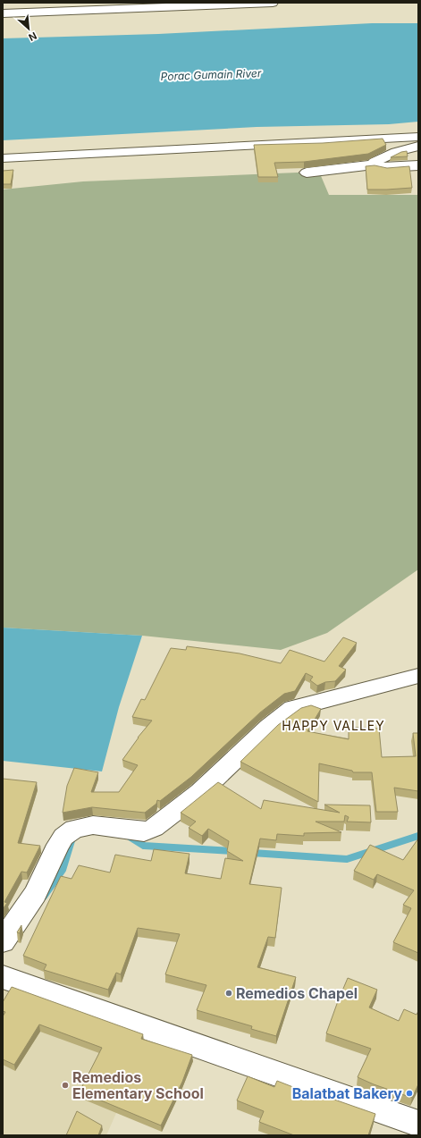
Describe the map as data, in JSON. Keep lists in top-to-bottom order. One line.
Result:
{"districts":["HAPPY VALLEY"],"water":["Porac Gumain River"],"places":["Remedios Chapel","Remedios Elementary School","Balatbat Bakery"],"north":"bottom right"}
